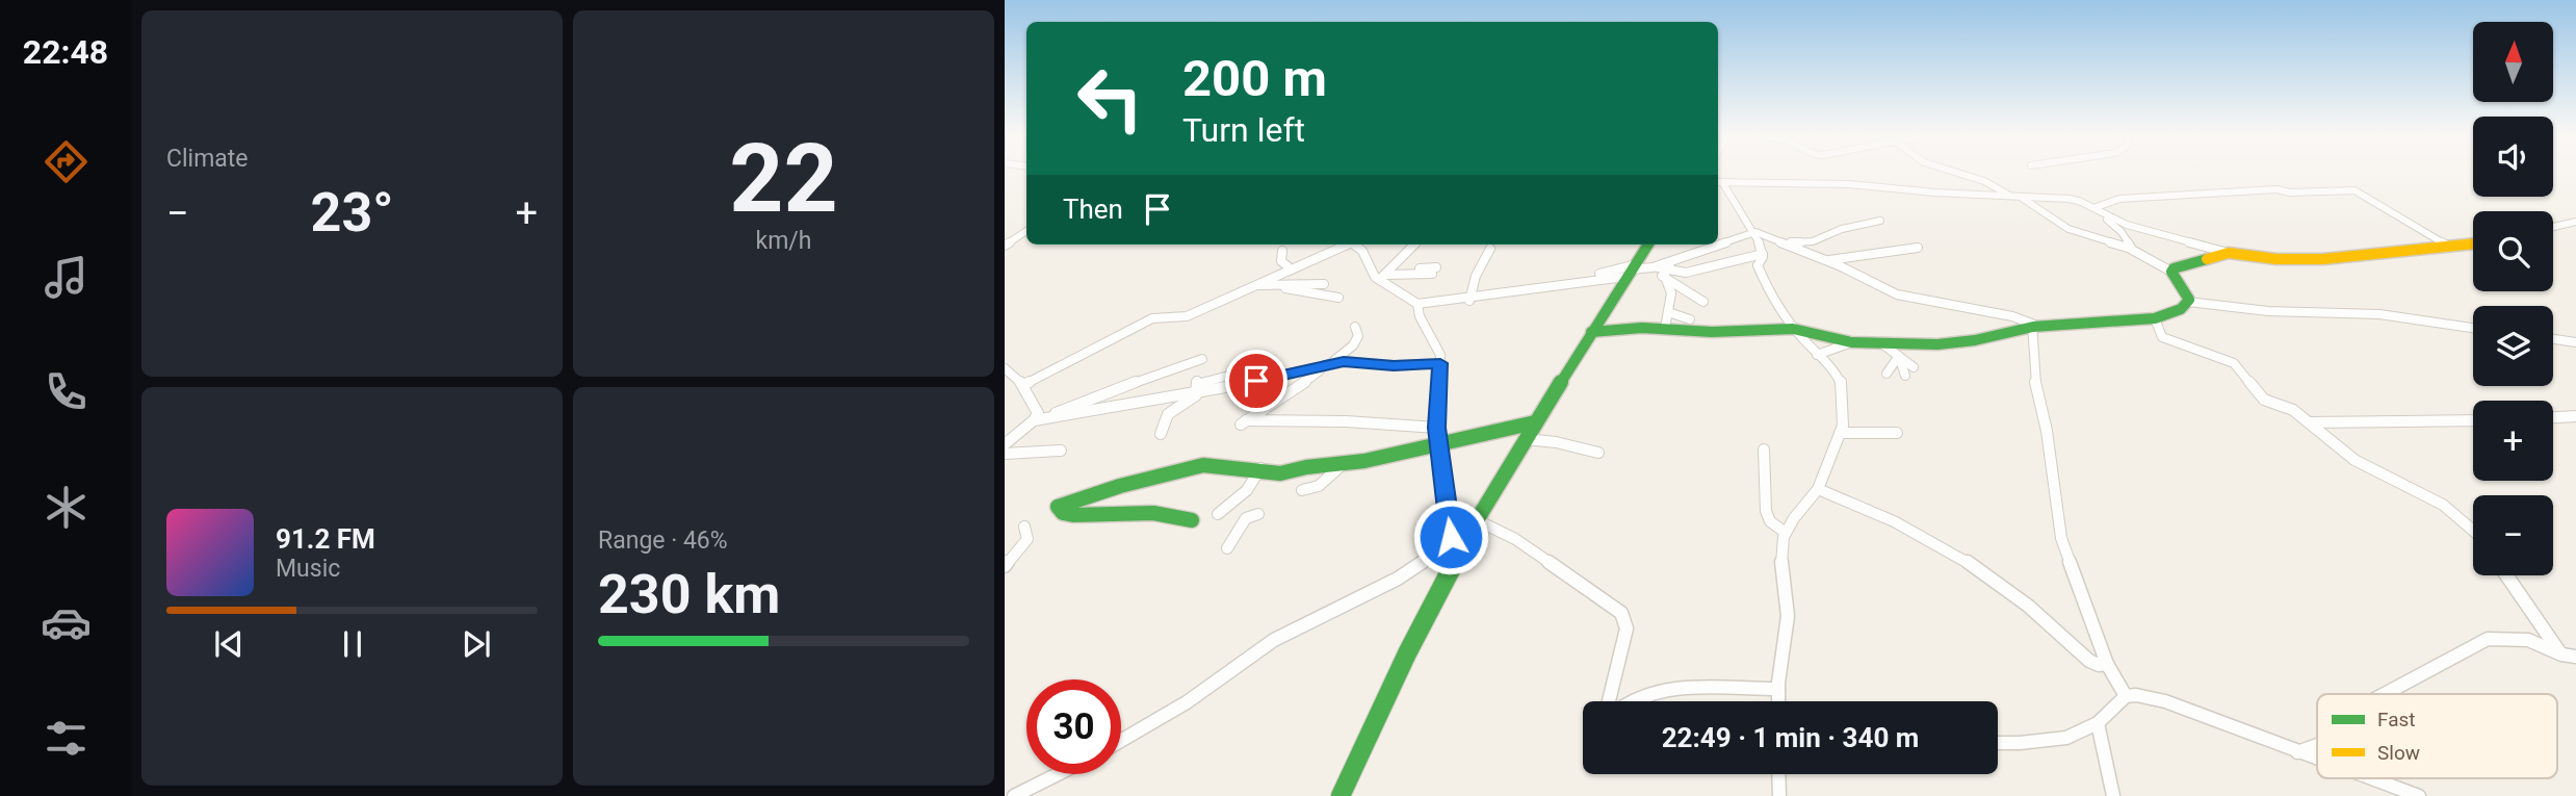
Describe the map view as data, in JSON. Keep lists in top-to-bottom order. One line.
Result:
{"legend":["Fast","Slow"],"north":"top","page":{"tabs":"22:48","tile":["Climate",["22","km/h"],["Range · 46%","230 km"]],"map_buttons":["+","−"],"turn":["200 m","Turn left"],"then":"Then","heat":["−","23°","+"],"song":["91.2 FM","Music"],"limit":"30","trip":"22:49 · 1 min · 340 m"}}
